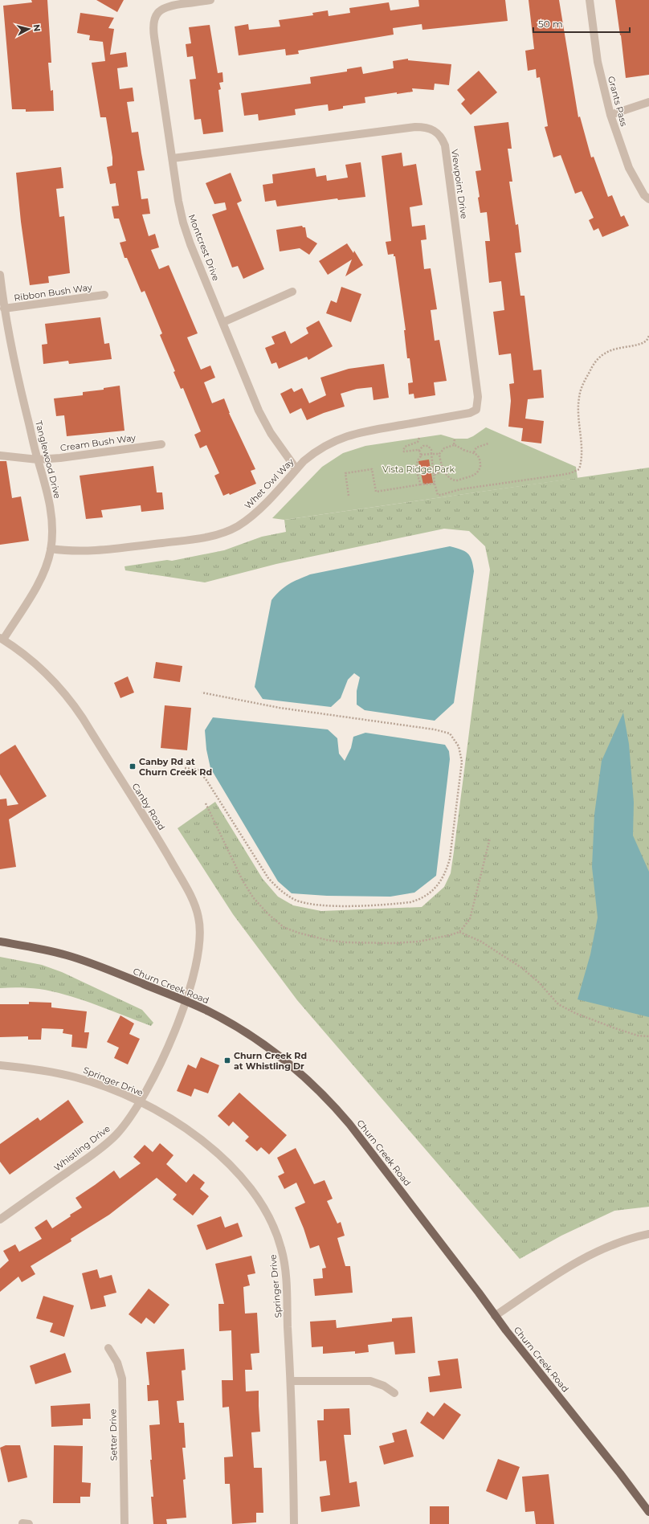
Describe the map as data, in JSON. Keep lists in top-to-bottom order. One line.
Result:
{"streets":{"main road":["Churn Creek Road"],"street":["Grants Pass","Viewpoint Drive","Montcrest Drive","Ribbon Bush Way","Cream Bush Way","Tanglewood Drive","Whet Owl Way","Canby Road","Springer Drive","Whistling Drive","Setter Drive"]},"crossings":[["Viewpoint Drive","Montcrest Drive"],["Viewpoint Drive","Whet Owl Way"],["Montcrest Drive","Whet Owl Way"],["Ribbon Bush Way","Tanglewood Drive"],["Cream Bush Way","Tanglewood Drive"],["Tanglewood Drive","Whet Owl Way"],["Tanglewood Drive","Canby Road"],["Canby Road","Churn Creek Road"],["Canby Road","Whistling Drive"],["Churn Creek Road","Whistling Drive"],["Springer Drive","Whistling Drive"]],"parks":["Vista Ridge Park"],"places":{"transit":["Canby Rd at Churn Creek Rd","Churn Creek Rd at Whistling Dr"]},"scale_bar":"50 m","north":"right"}
